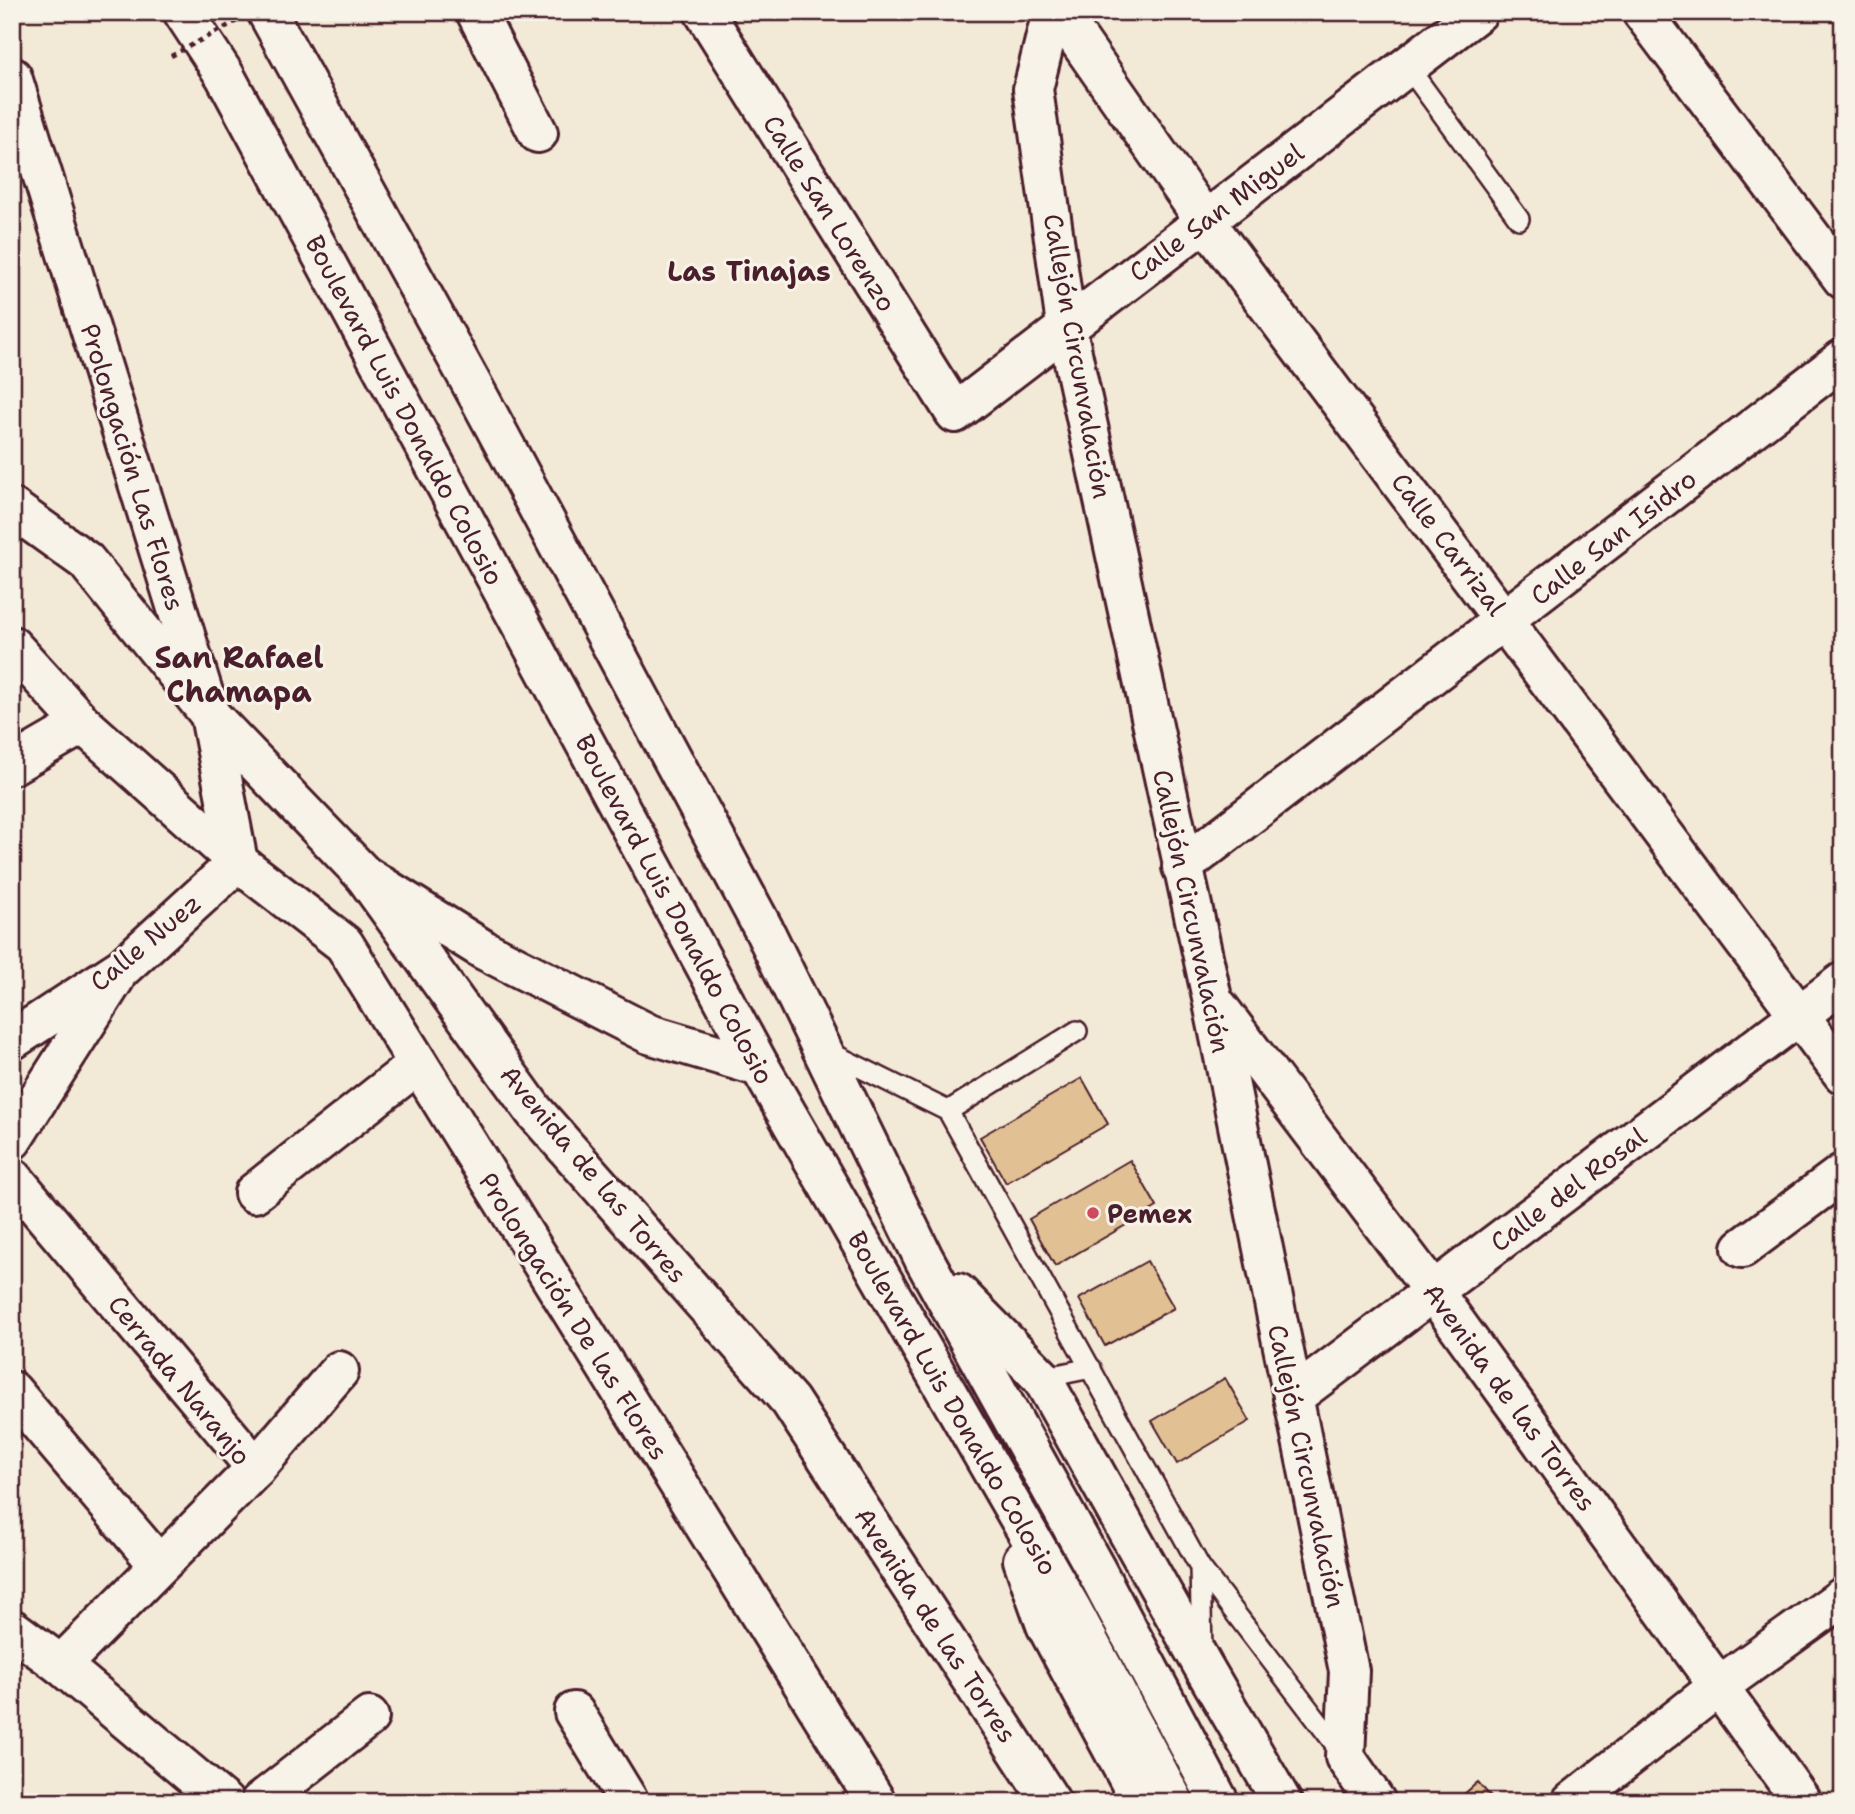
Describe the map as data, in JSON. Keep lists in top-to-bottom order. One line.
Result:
{"streets":{"main road":["Calle San Miguel","Calle San Lorenzo","Callejón Circunvalación","Boulevard Luis Donaldo Colosio","Prolongación Las Flores","Calle San Isidro","Calle Carrizal","Calle Nuez","Avenida de las Torres","Calle del Rosal","Prolongación De las Flores","Cerrada Naranjo"]},"crossings":[["Calle San Miguel","Calle San Lorenzo"],["Calle San Miguel","Callejón Circunvalación"],["Calle San Miguel","Calle Carrizal"],["Callejón Circunvalación","Calle San Isidro"],["Callejón Circunvalación","Avenida de las Torres"],["Callejón Circunvalación","Calle del Rosal"],["Prolongación Las Flores","Calle Nuez"],["Prolongación Las Flores","Prolongación De las Flores"],["Calle San Isidro","Calle Carrizal"],["Calle Carrizal","Calle del Rosal"],["Calle Nuez","Prolongación De las Flores"],["Avenida de las Torres","Calle del Rosal"]],"districts":["Las Tinajas","San Rafael Chamapa"],"places":["Pemex"]}
